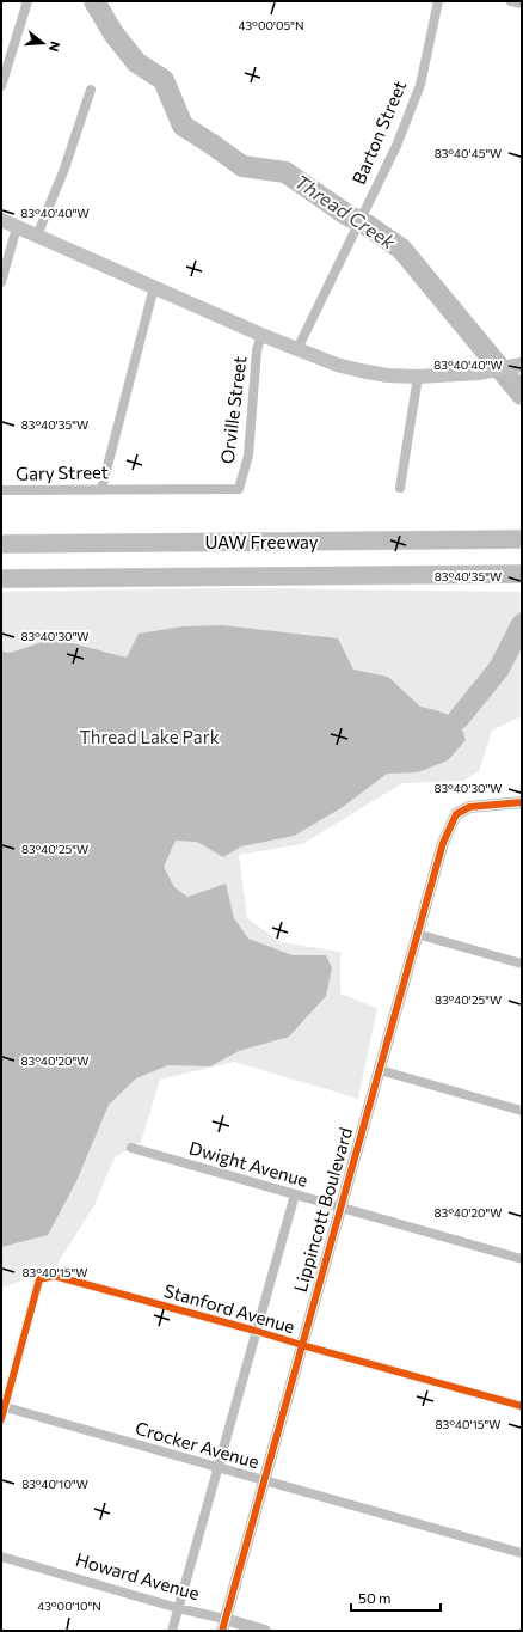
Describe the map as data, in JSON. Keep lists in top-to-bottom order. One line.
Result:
{"streets":{"highway":["UAW Freeway"],"street":["Barton Street","Orville Street","Gary Street","Dwight Avenue","Lippincott Boulevard","Stanford Avenue","Crocker Avenue","Howard Avenue"]},"crossings":[["Orville Street","Gary Street"],["Dwight Avenue","Lippincott Boulevard"],["Lippincott Boulevard","Stanford Avenue"],["Lippincott Boulevard","Crocker Avenue"],["Lippincott Boulevard","Howard Avenue"],["Stanford Avenue","Crocker Avenue"]],"water":["Thread Creek"],"parks":["Thread Lake Park"],"scale_bar":"50 m","north":"right","coordinates":["43°00'05\"N","83°40'45\"W","83°40'40\"W","83°40'35\"W","83°40'30\"W","83°40'25\"W","83°40'20\"W","83°40'15\"W","83°40'10\"W","43°00'10\"N"]}
